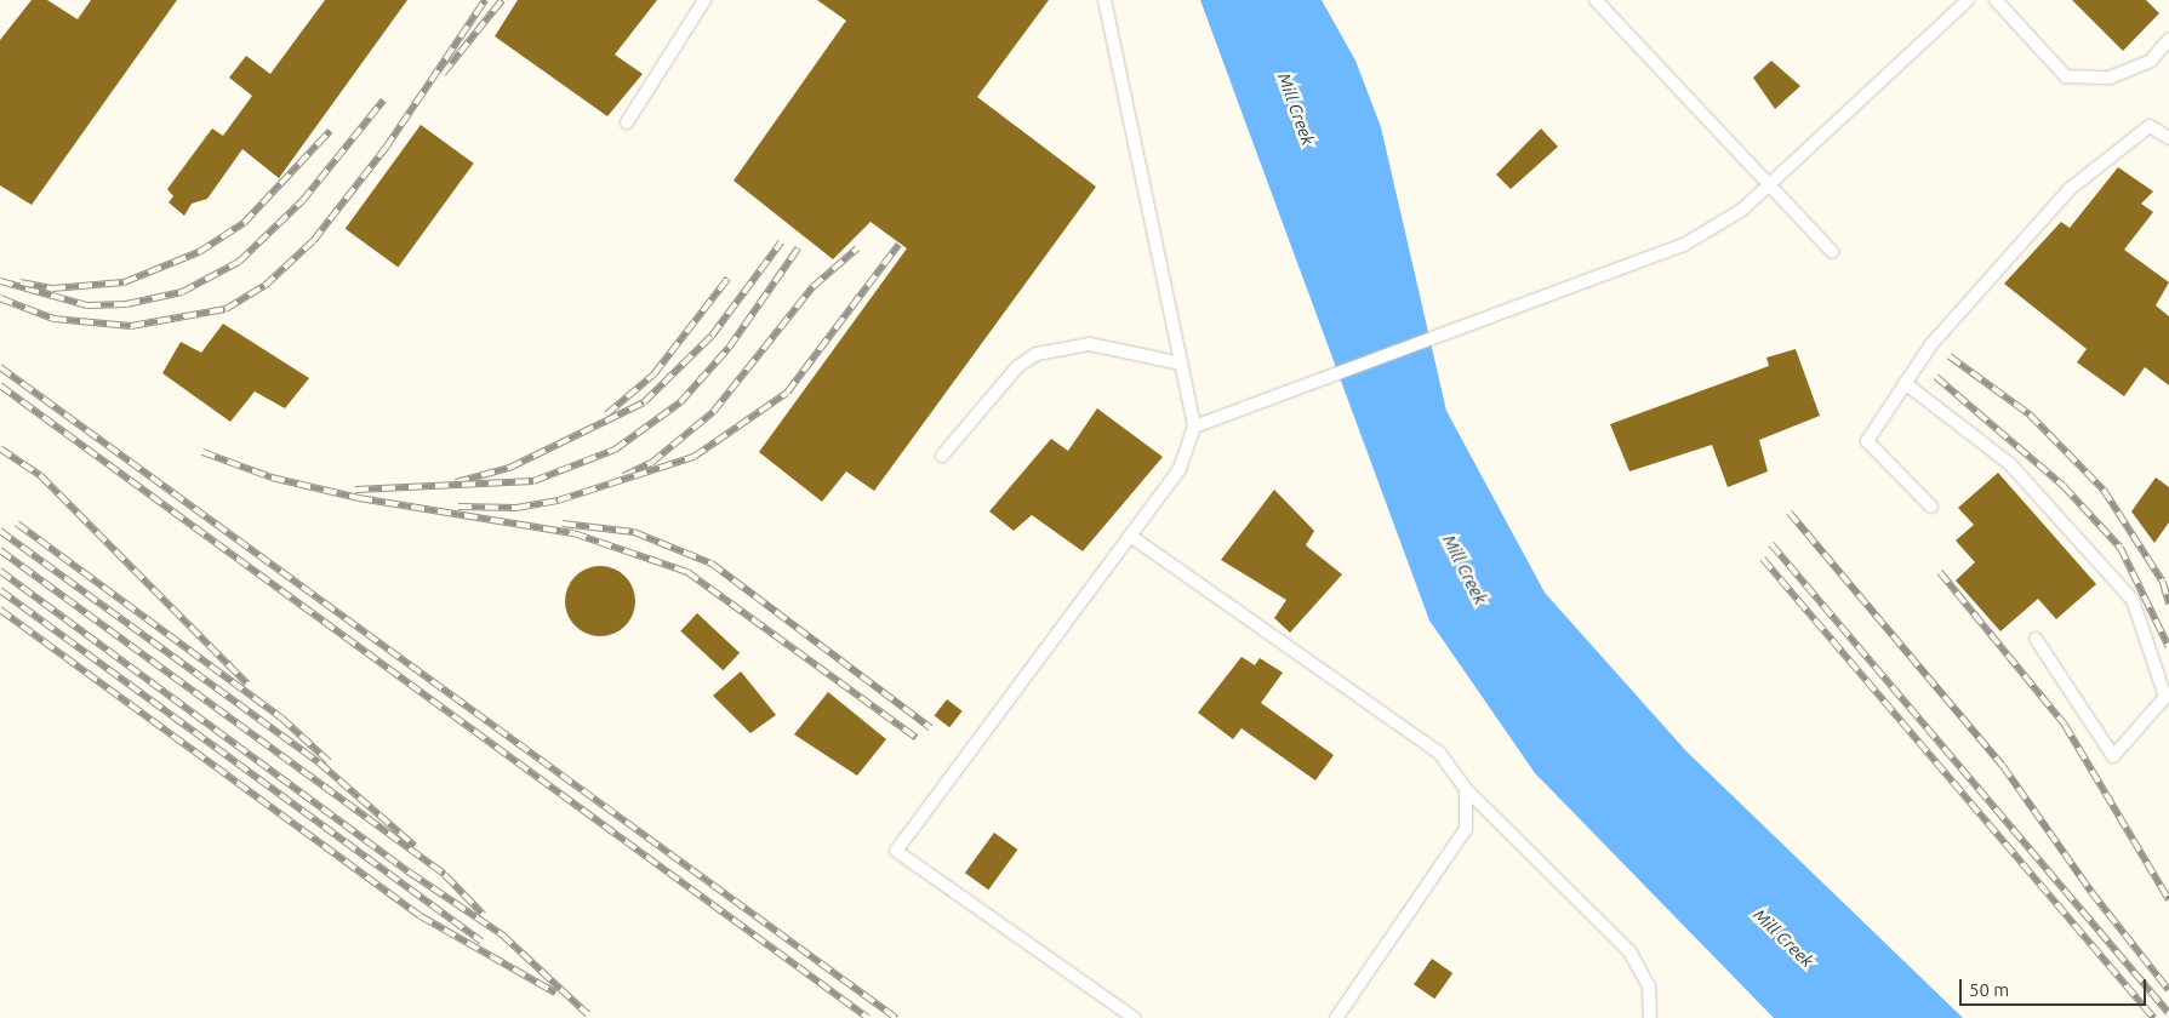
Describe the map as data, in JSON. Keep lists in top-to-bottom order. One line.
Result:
{"water":["Mill Creek"],"scale_bar":"50 m"}
